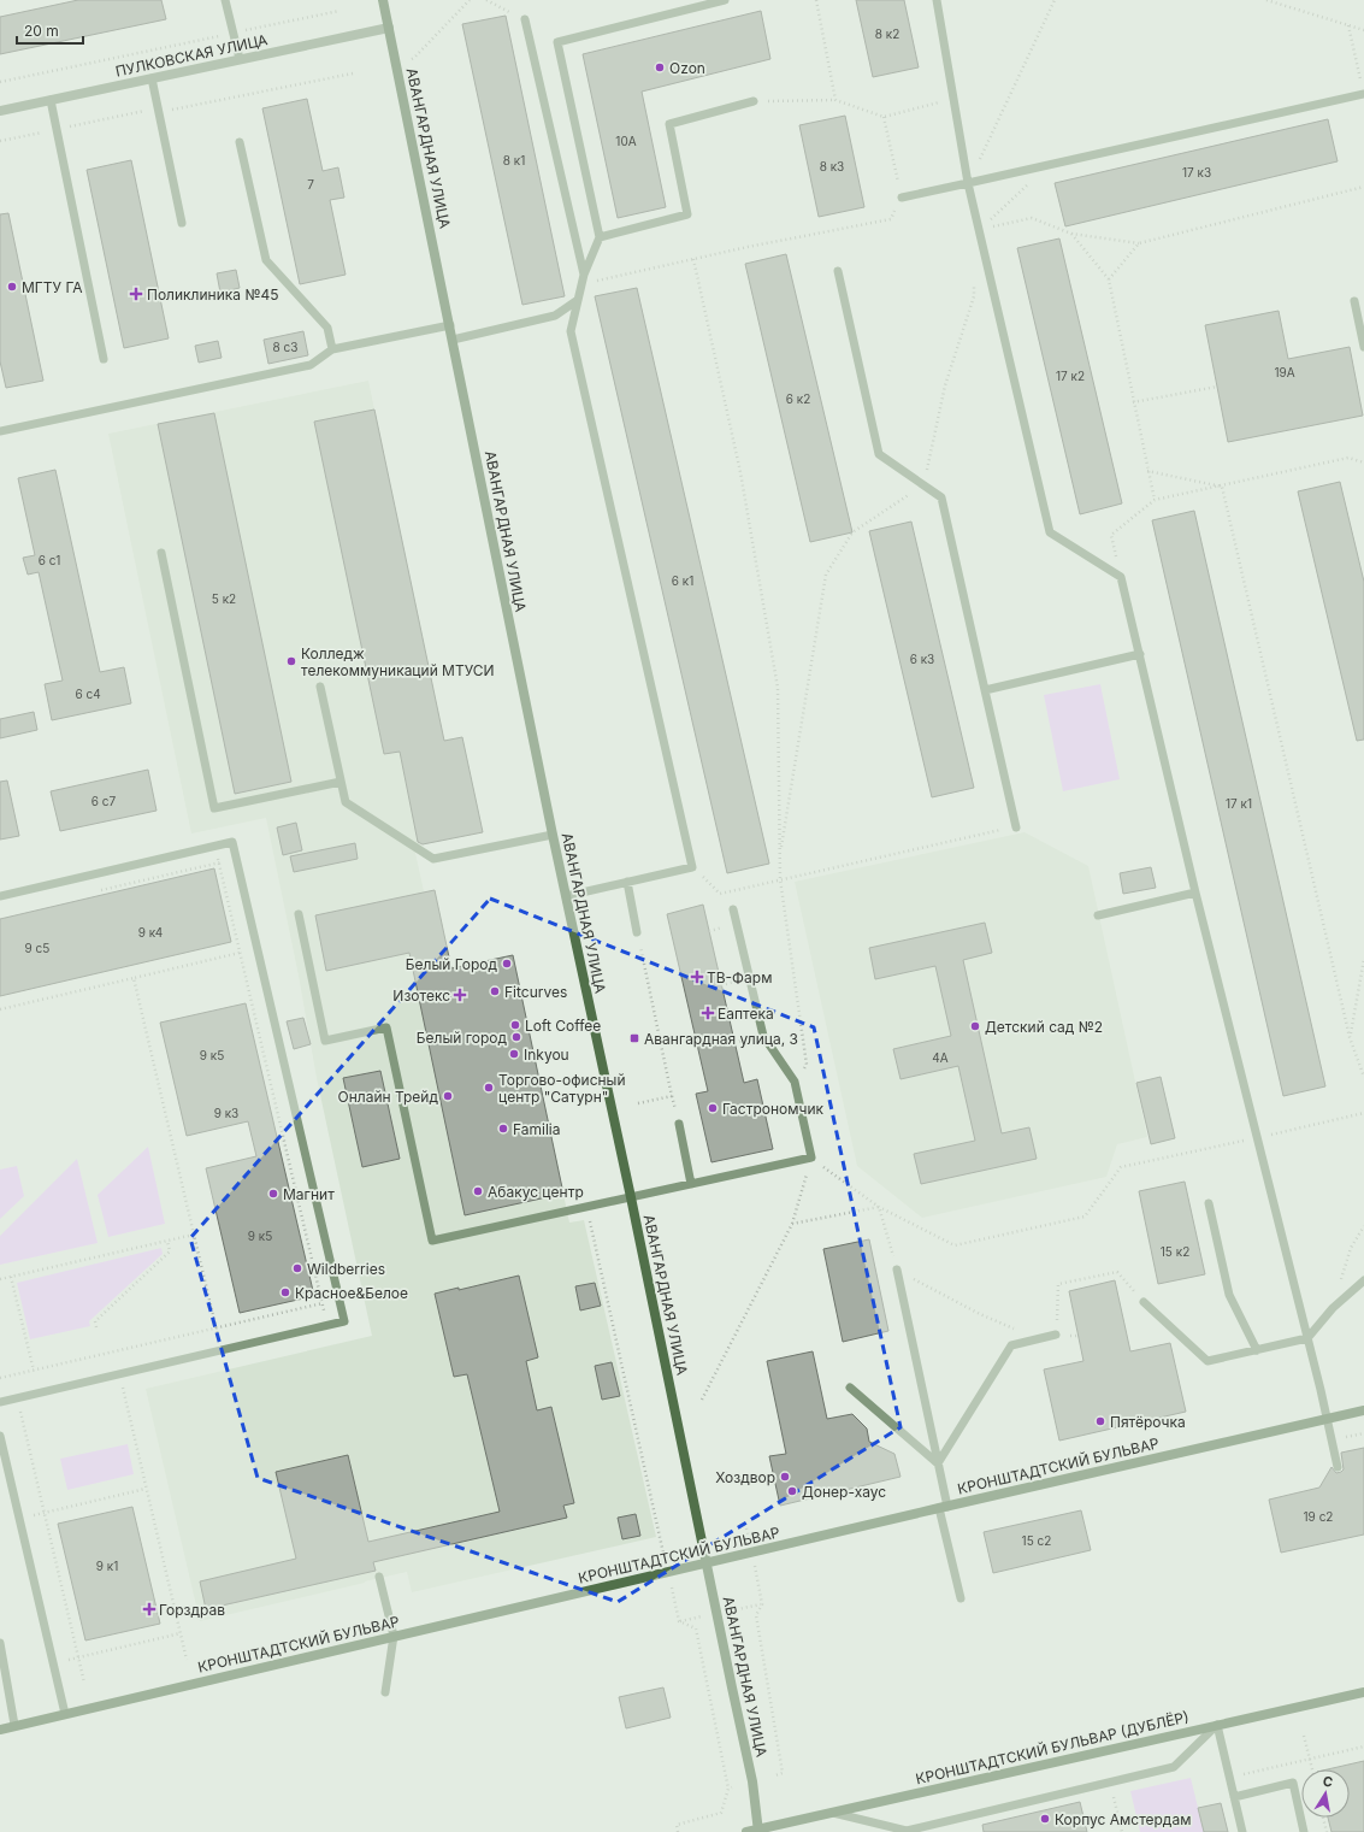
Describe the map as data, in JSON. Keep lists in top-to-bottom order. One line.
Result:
{"streets":{"main road":["АВАНГАРДНАЯ УЛИЦА","КРОНШТАДТСКИЙ БУЛЬВАР","КРОНШТАДТСКИЙ БУЛЬВАР (ДУБЛЁР)"],"street":["ПУЛКОВСКАЯ УЛИЦА"]},"crossings":[["ПУЛКОВСКАЯ УЛИЦА","АВАНГАРДНАЯ УЛИЦА"],["АВАНГАРДНАЯ УЛИЦА","КРОНШТАДТСКИЙ БУЛЬВАР"],["АВАНГАРДНАЯ УЛИЦА","КРОНШТАДТСКИЙ БУЛЬВАР (ДУБЛЁР)"]],"places":{"other":["Ozon","МГТУ ГА","Колледж телекоммуникаций МТУСИ","Белый Город","Fitcurves","Loft Coffee","Детский сад №2","Белый город","Inkyou","Торгово-офисный центр \"Сатурн\"","Онлайн Трейд","Гастрономчик","Familia","Абакус центр","Магнит","Wildberries","Красное&Белое","Пятёрочка","Хоздвор","Донер-хаус","Корпус Амстердам"],"health":["Поликлиника №45","ТВ-Фарм","Изотекс","Еаптека","Горздрав"],"transit":["Авангардная улица, 3"]},"house_numbers":["8 к2","10А","8 к1","8 к3","17 к3","7","8 с3","19А","17 к2","6 к2","6 с1","6 к1","5 к2","6 к3","6 с4","6 с7","17 к1","9 к4","9 с5","9 к5","4А","9 к3","9 к5","15 к2","19 с2","15 с2","9 к1"],"scale_bar":"20 m","north":"top"}
